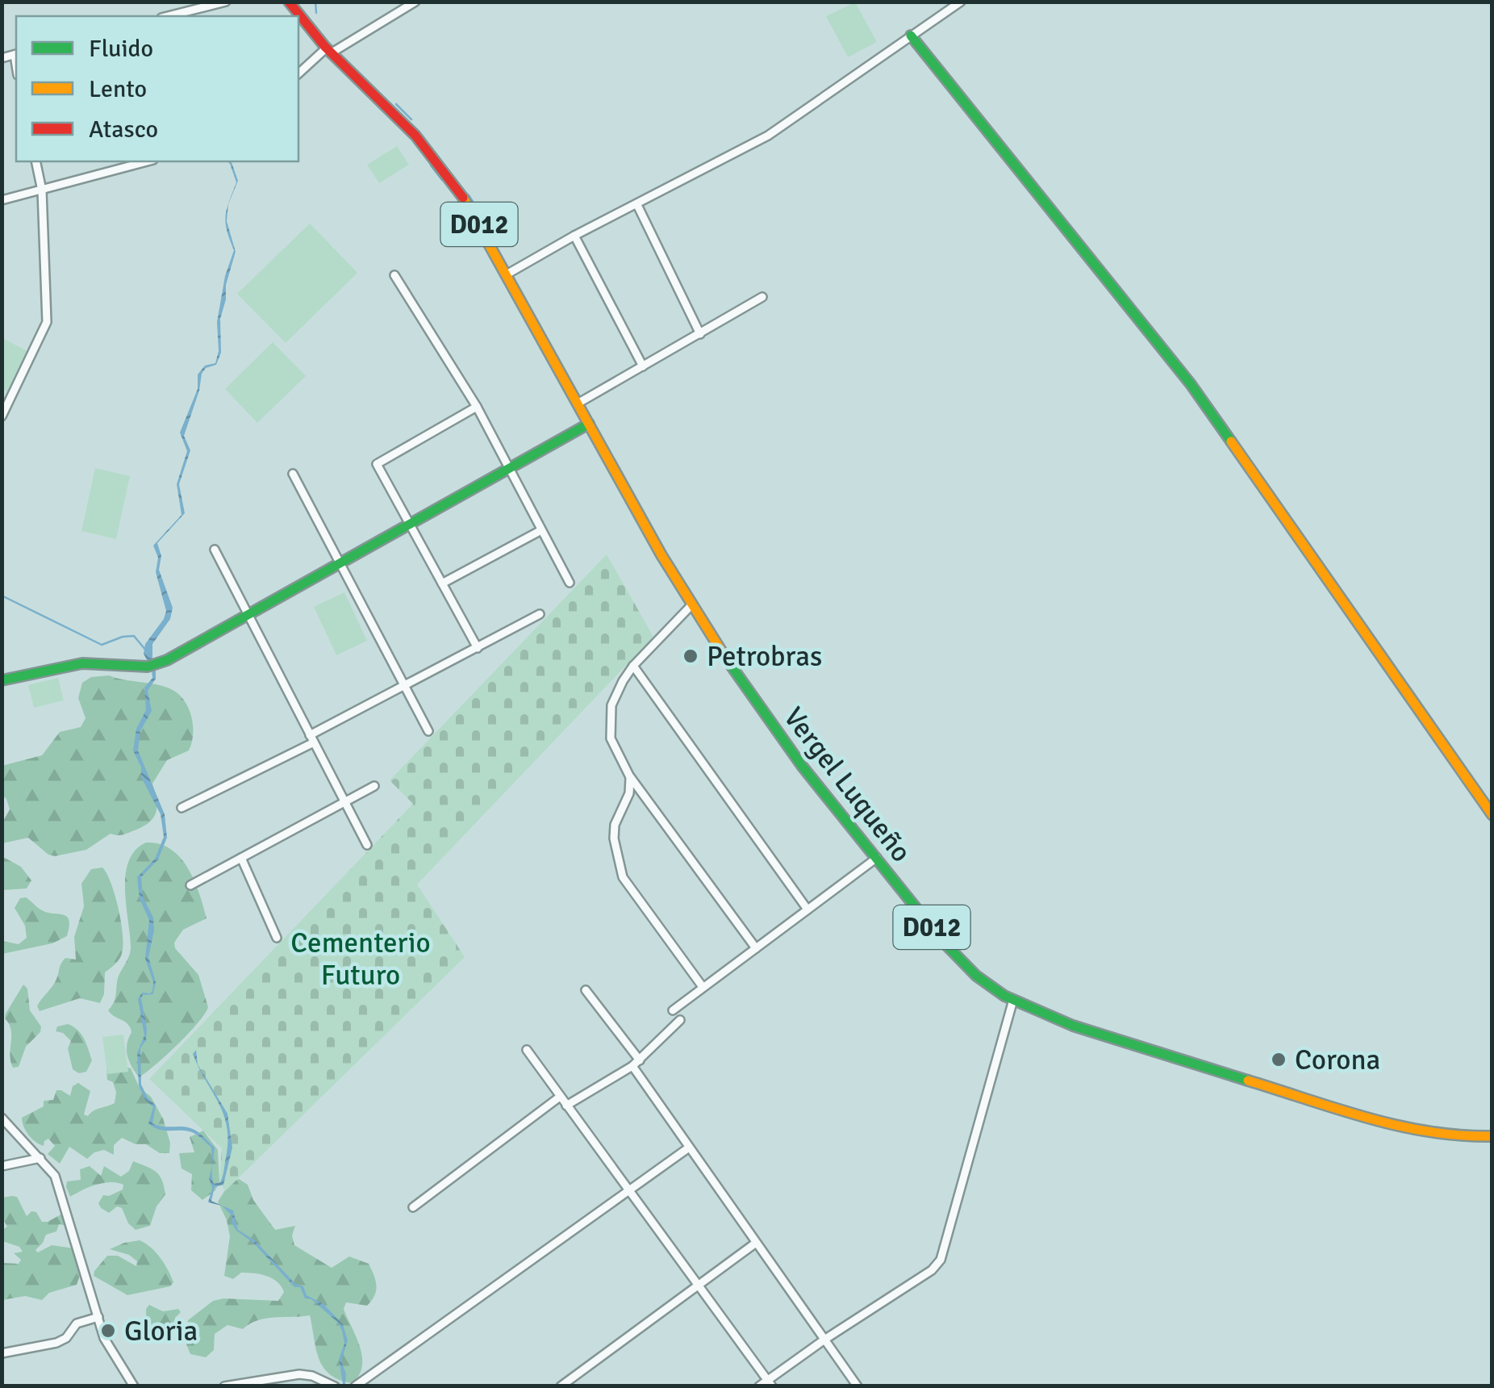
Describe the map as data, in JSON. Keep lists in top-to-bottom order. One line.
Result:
{"streets":{"main road":["D012","Vergel Luqueño"]},"parks":["Cementerio Futuro"],"places":["Petrobras","Corona","Gloria"],"legend":["Fluido","Lento","Atasco"]}
